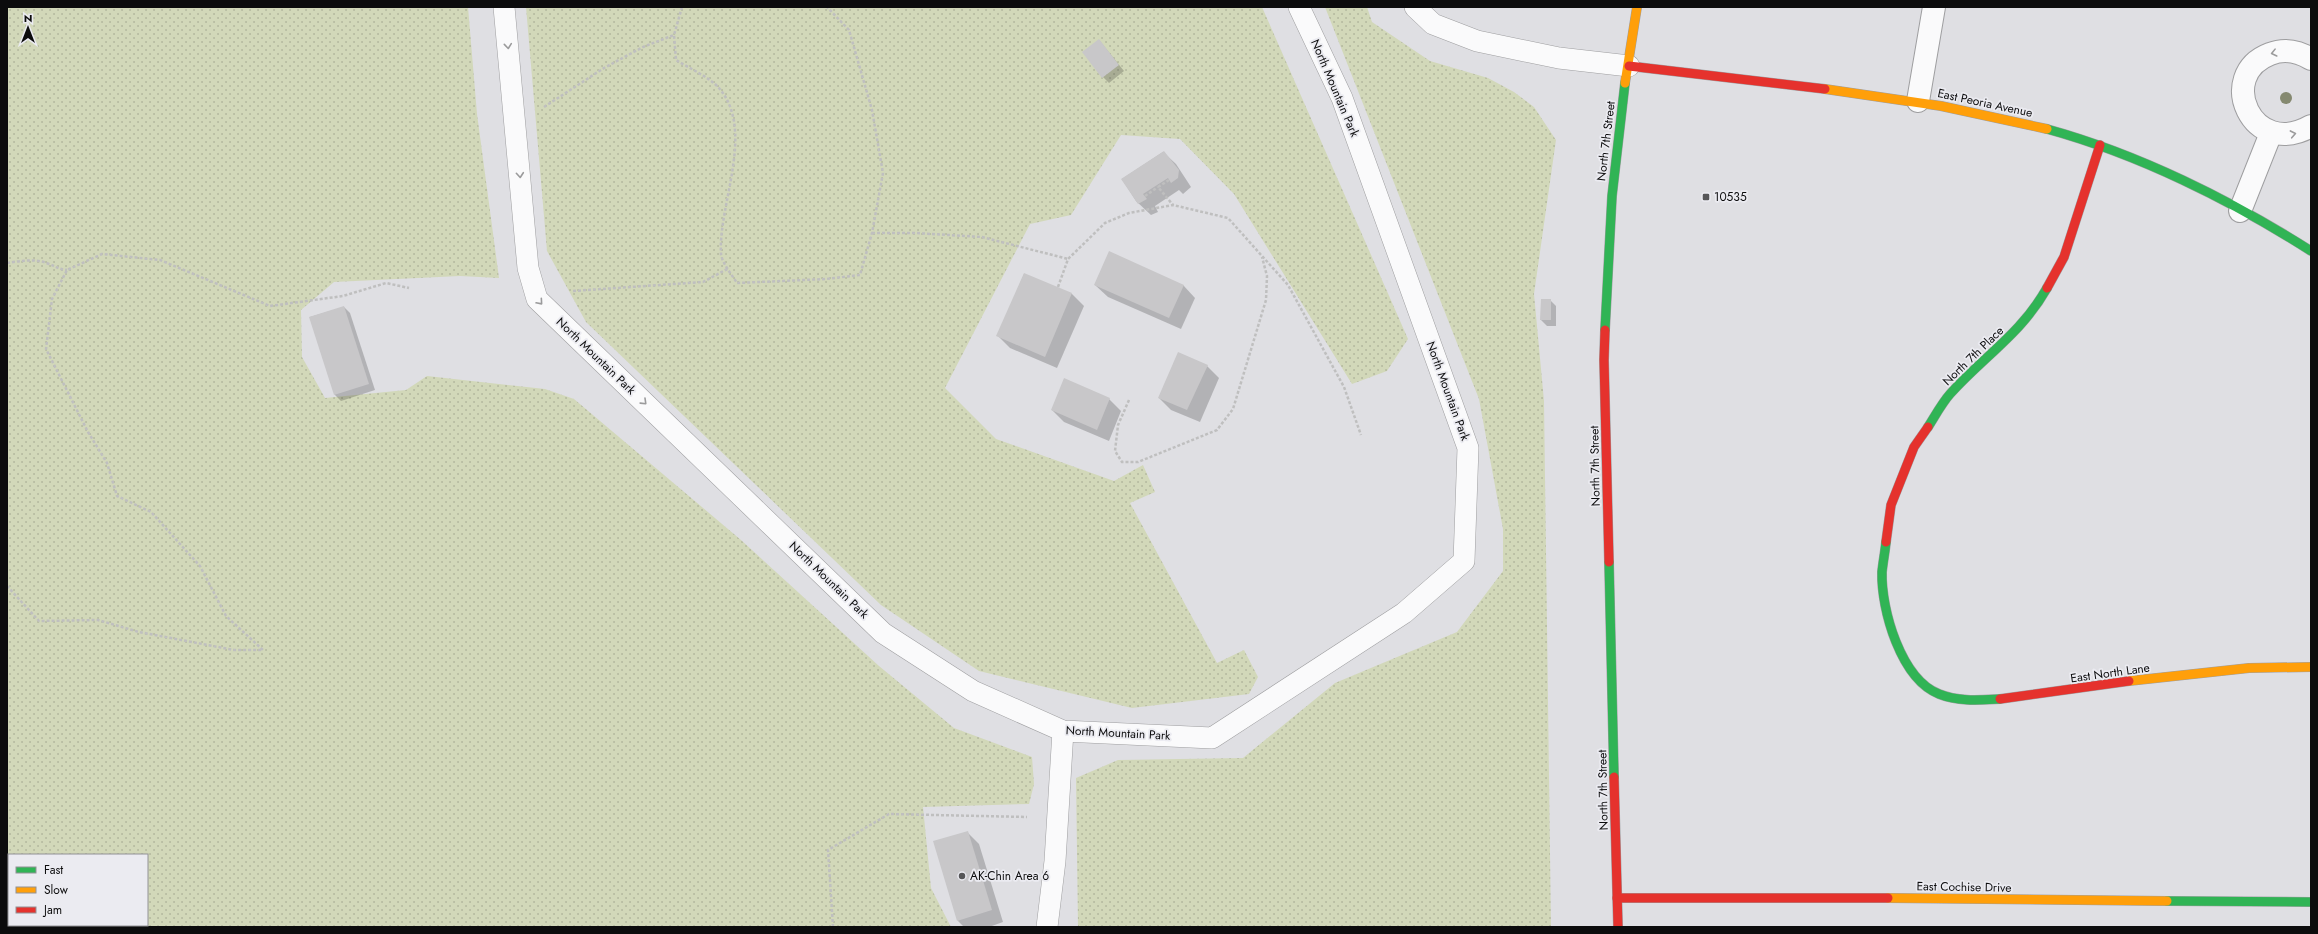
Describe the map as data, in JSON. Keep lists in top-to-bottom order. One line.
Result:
{"streets":{"street":["East Peoria Avenue","North 7th Street","North 7th Place","East North Lane","East Cochise Drive"],"lane":["North Mountain Park"]},"crossings":[["East Peoria Avenue","North 7th Street"],["East Peoria Avenue","North 7th Place"],["North 7th Street","East Cochise Drive"],["North 7th Place","East North Lane"]],"one_way":["North Mountain Park"],"places":{"transit":["10535"],"other":["AK-Chin Area 6"]},"legend":["Fast","Slow","Jam"],"north":"top"}
